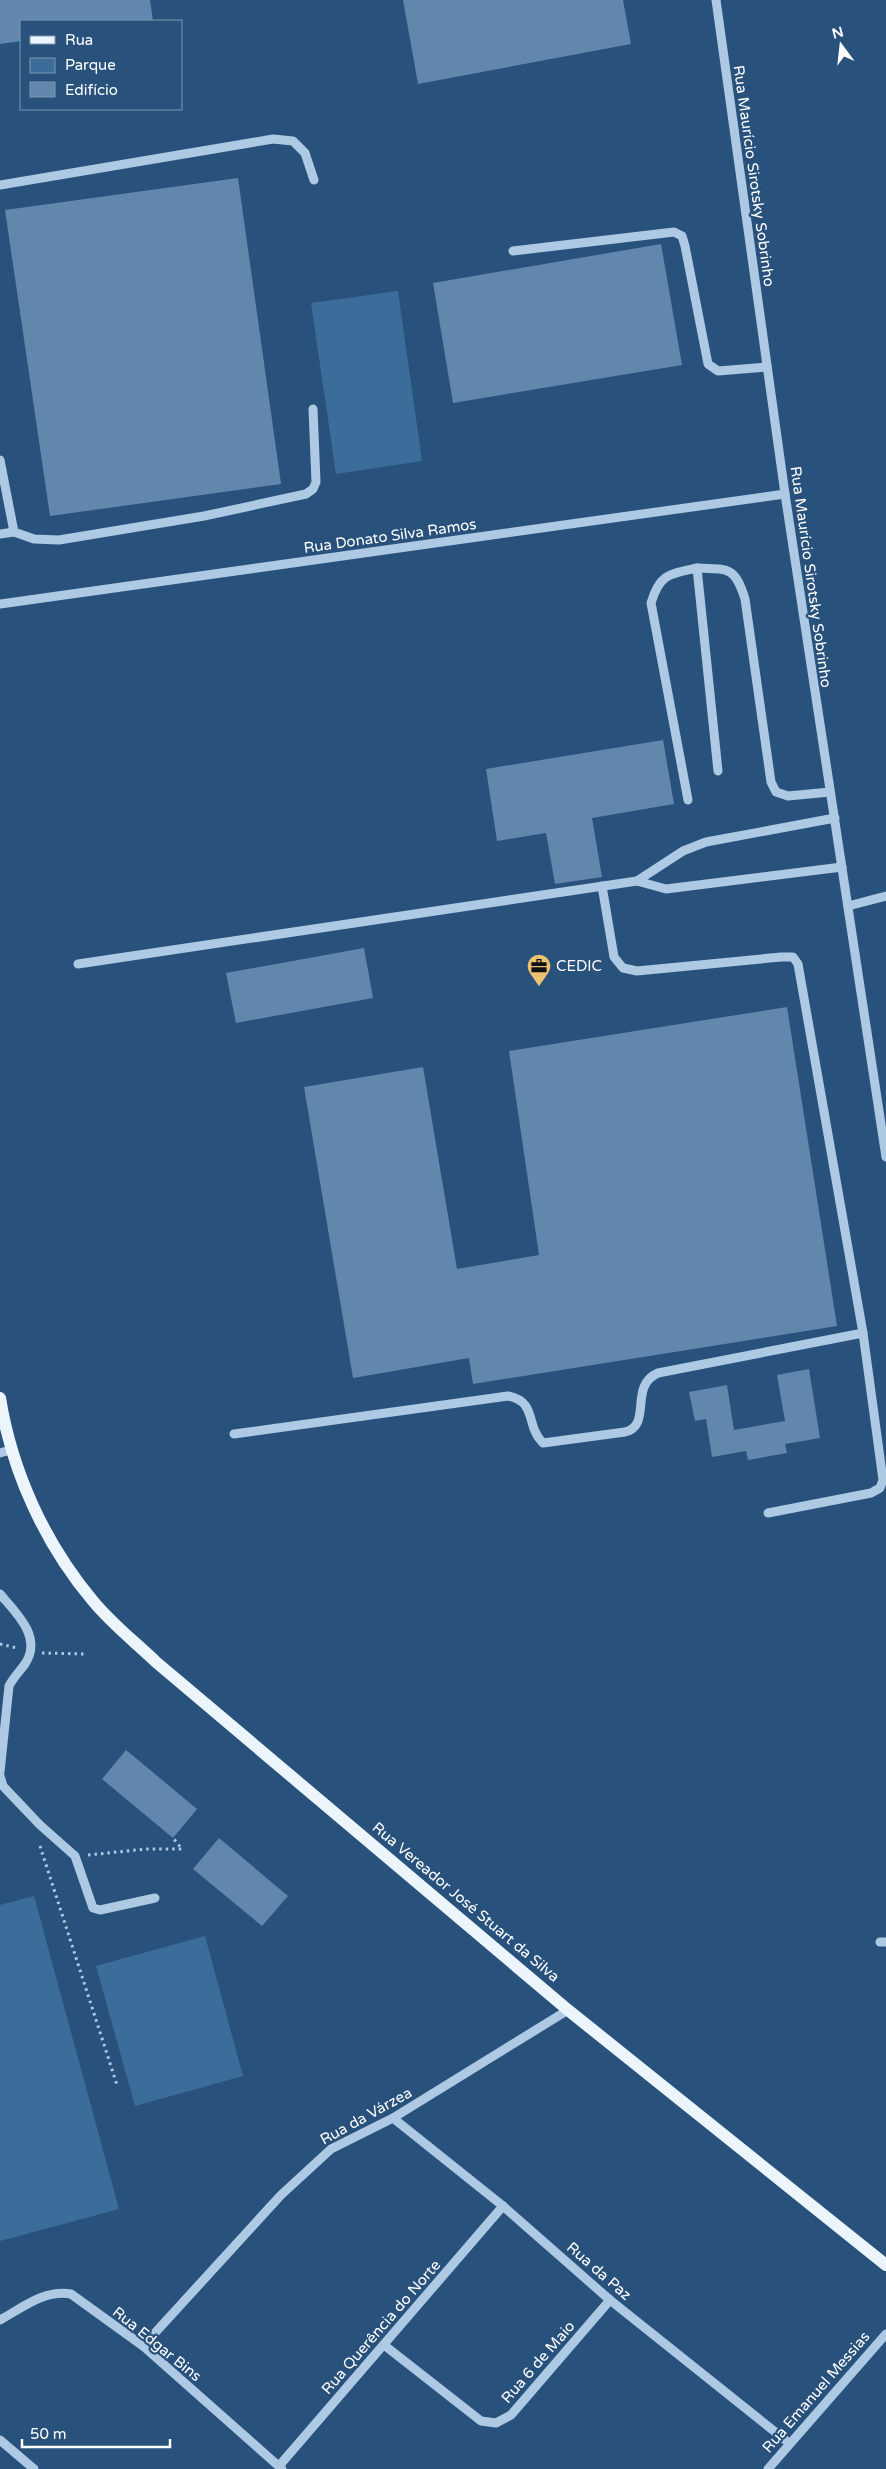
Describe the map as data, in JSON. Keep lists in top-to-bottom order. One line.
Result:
{"streets":{"main road":["Rua Vereador José Stuart da Silva"],"street":["Rua Maurício Sirotsky Sobrinho","Rua Donato Silva Ramos","Rua da Várzea","Rua da Paz","Rua Querência do Norte","Rua Edgar Bins","Rua 6 de Maio","Rua Emanuel Messias"]},"crossings":[["Rua Maurício Sirotsky Sobrinho","Rua Donato Silva Ramos"],["Rua Vereador José Stuart da Silva","Rua da Várzea"],["Rua da Várzea","Rua da Paz"],["Rua da Várzea","Rua Edgar Bins"],["Rua da Paz","Rua Querência do Norte"],["Rua da Paz","Rua 6 de Maio"],["Rua da Paz","Rua Emanuel Messias"],["Rua Querência do Norte","Rua Edgar Bins"],["Rua Querência do Norte","Rua 6 de Maio"]],"places":{"office":["CEDIC"]},"legend":["Rua","Parque","Edifício"],"scale_bar":"50 m","north":"top"}
